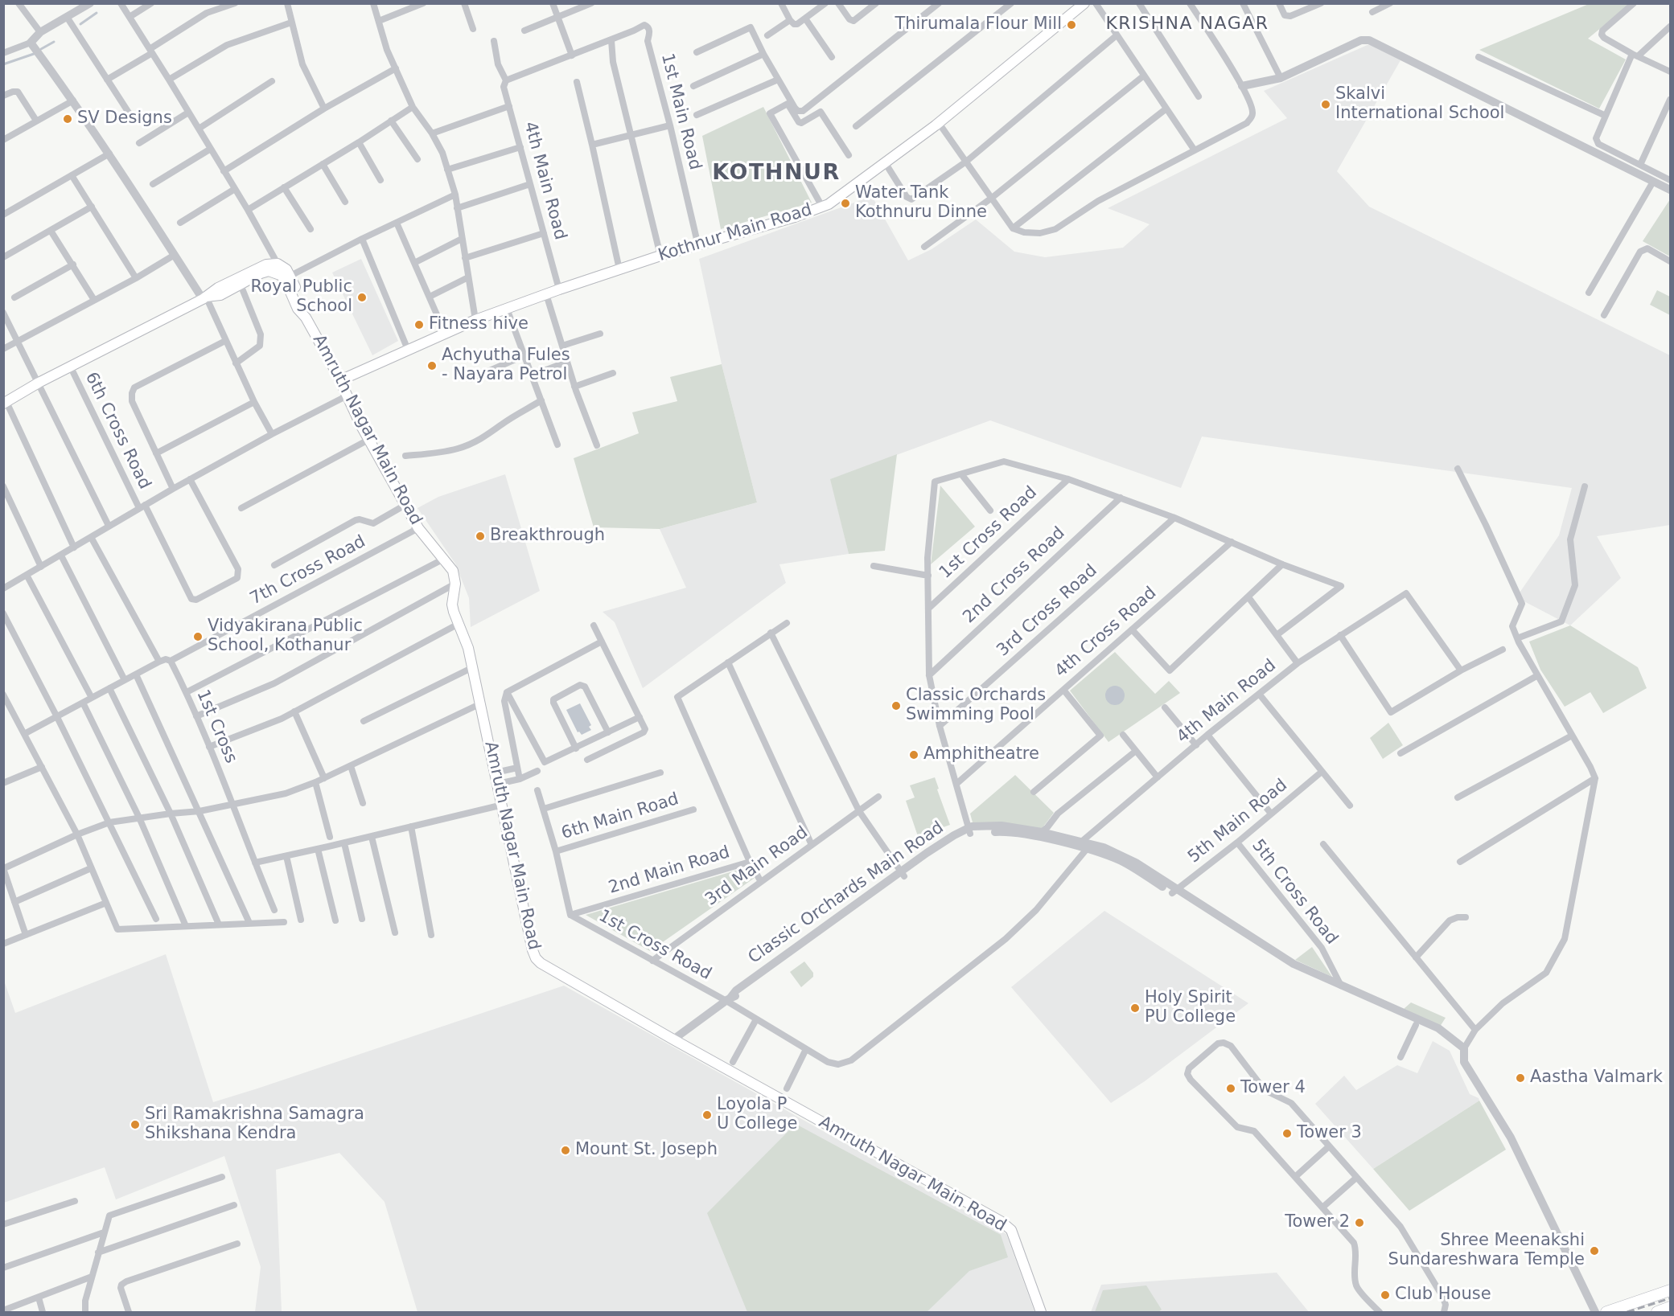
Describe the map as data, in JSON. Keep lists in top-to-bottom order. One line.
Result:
{"streets":{"main road":["Kothnur Main Road","Amruth Nagar Main Road"],"street":["1st Main Road","4th Main Road","6th Cross Road","1st Cross Road","7th Cross Road","2nd Cross Road","3rd Cross Road","4th Cross Road","1st Cross","6th Main Road","5th Main Road","3rd Main Road","2nd Main Road","5th Cross Road","Classic Orchards Main Road"]},"crossings":[["1st Main Road","Kothnur Main Road"],["4th Main Road","Kothnur Main Road"],["4th Main Road","1st Cross Road"],["4th Main Road","5th Cross Road"],["4th Main Road","Classic Orchards Main Road"],["Kothnur Main Road","Amruth Nagar Main Road"],["Amruth Nagar Main Road","6th Cross Road"],["Amruth Nagar Main Road","7th Cross Road"],["Amruth Nagar Main Road","Classic Orchards Main Road"],["1st Cross Road","3rd Main Road"],["1st Cross Road","2nd Main Road"],["1st Cross Road","Classic Orchards Main Road"],["7th Cross Road","1st Cross"],["5th Main Road","5th Cross Road"],["5th Main Road","Classic Orchards Main Road"],["5th Cross Road","Classic Orchards Main Road"]],"districts":["KRISHNA NAGAR","KOTHNUR"],"places":["Thirumala Flour Mill","Skalvi International School","SV Designs","Water Tank Kothnuru Dinne","Royal Public School","Fitness hive","Achyutha Fules - Nayara Petrol","Breakthrough","Vidyakirana Public School, Kothanur","Classic Orchards Swimming Pool","Amphitheatre","Holy Spirit PU College","Aastha Valmark","Tower 4","Loyola P U College","Sri Ramakrishna Samagra Shikshana Kendra","Tower 3","Mount St. Joseph","Tower 2","Shree Meenakshi Sundareshwara Temple","Club House"]}
